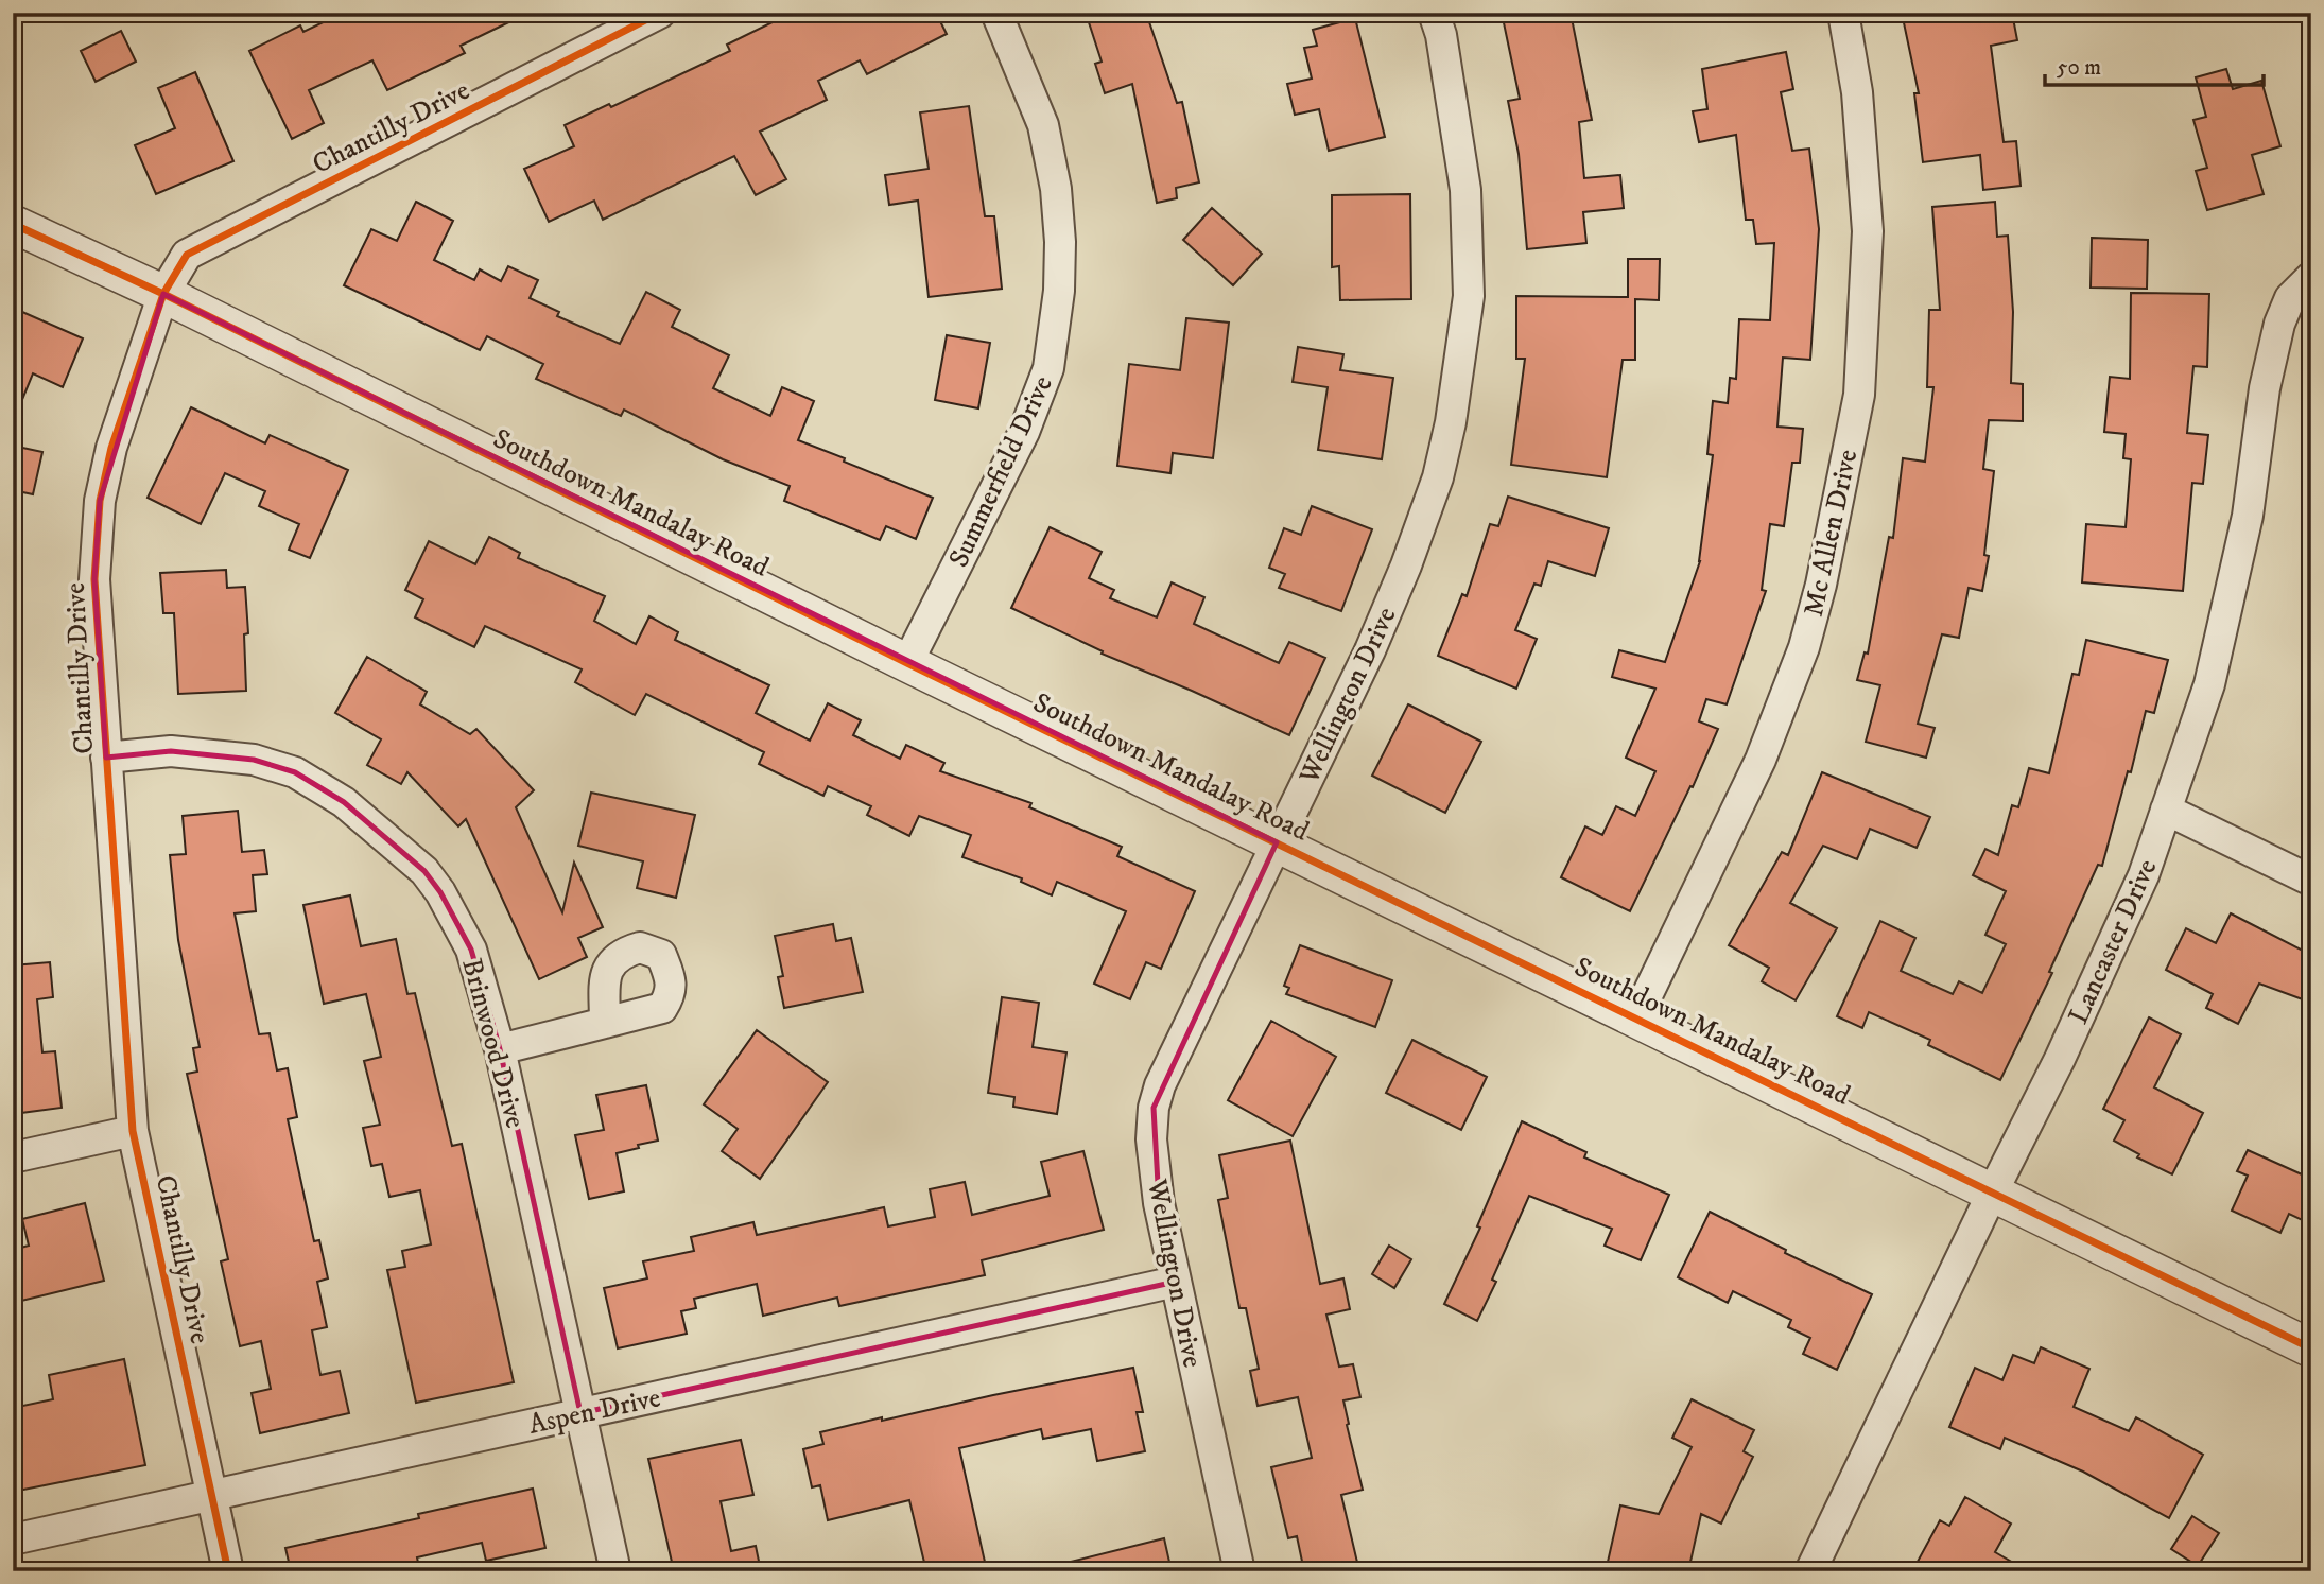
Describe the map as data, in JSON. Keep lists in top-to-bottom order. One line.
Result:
{"streets":{"street":["Chantilly Drive","Summerfield Drive","Southdown Mandalay Road","Mc Allen Drive","Wellington Drive","Lancaster Drive","Brinwood Drive","Aspen Drive"]},"crossings":[["Chantilly Drive","Southdown Mandalay Road"],["Chantilly Drive","Brinwood Drive"],["Chantilly Drive","Aspen Drive"],["Summerfield Drive","Southdown Mandalay Road"],["Southdown Mandalay Road","Mc Allen Drive"],["Southdown Mandalay Road","Wellington Drive"],["Southdown Mandalay Road","Lancaster Drive"],["Wellington Drive","Aspen Drive"],["Brinwood Drive","Aspen Drive"]],"scale_bar":"50 m"}
